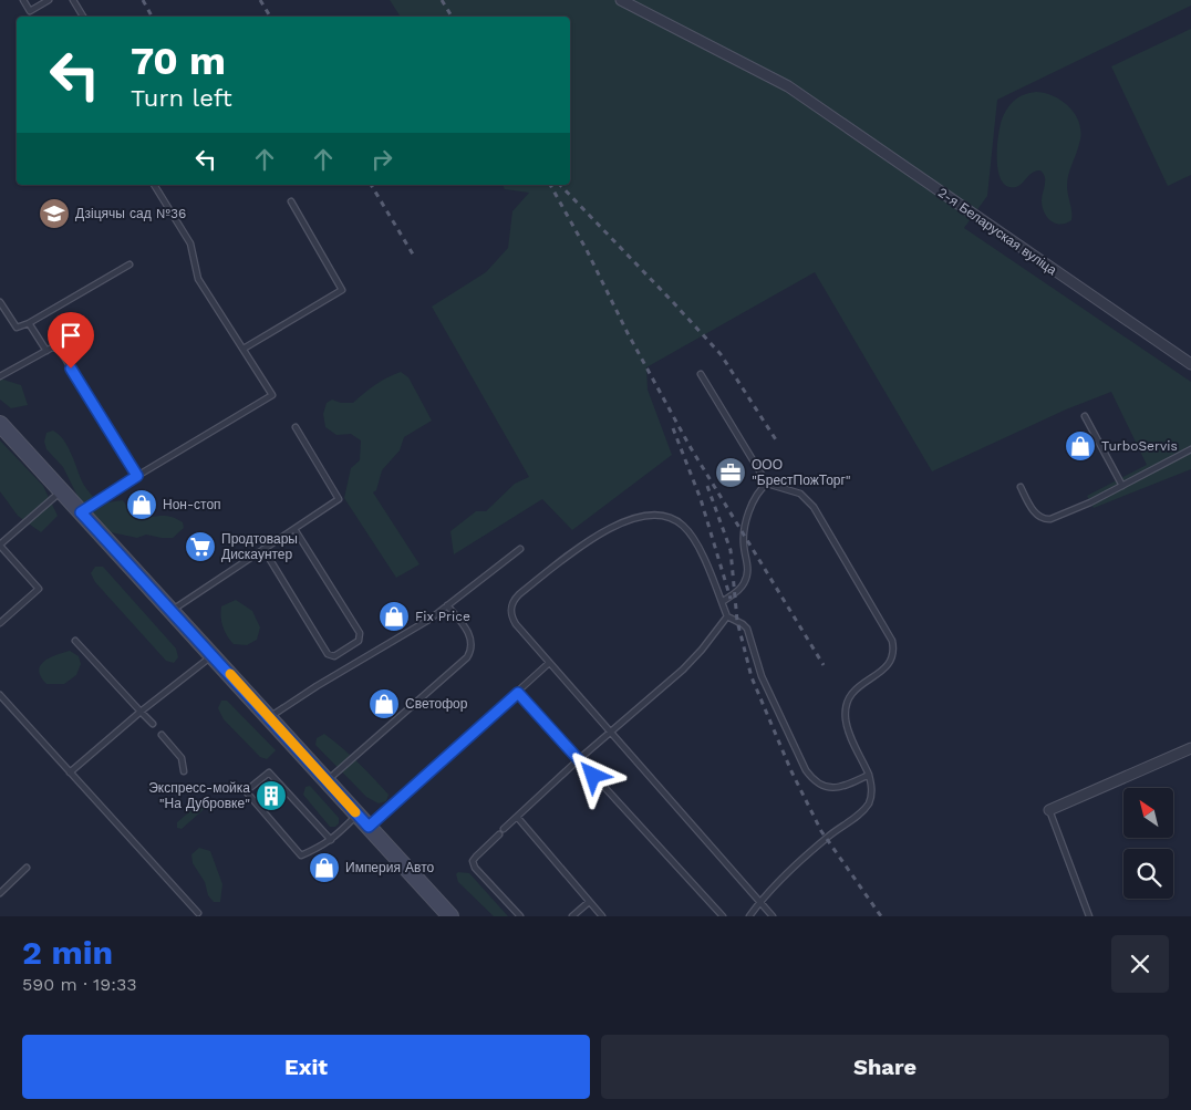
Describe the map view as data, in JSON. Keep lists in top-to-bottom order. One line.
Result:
{"streets":{"street":["2-я Беларуская вуліца"]},"places":{"school or university":["Дзіцячы сад №36"],"shop":["TurboServis","Нон-стоп","Fix Price","Светофор","Империя Авто"],"office":["ООО \"БрестПожТорг\""],"supermarket":["Продтовары Дискаунтер"],"building":["Экспресс-мойка \"На Дубровке\""]},"north":"top left","page":{"turn":["70 m","Turn left"],"heading":["2 min","590 m · 19:33"],"buttons":["Exit","Share"]}}
